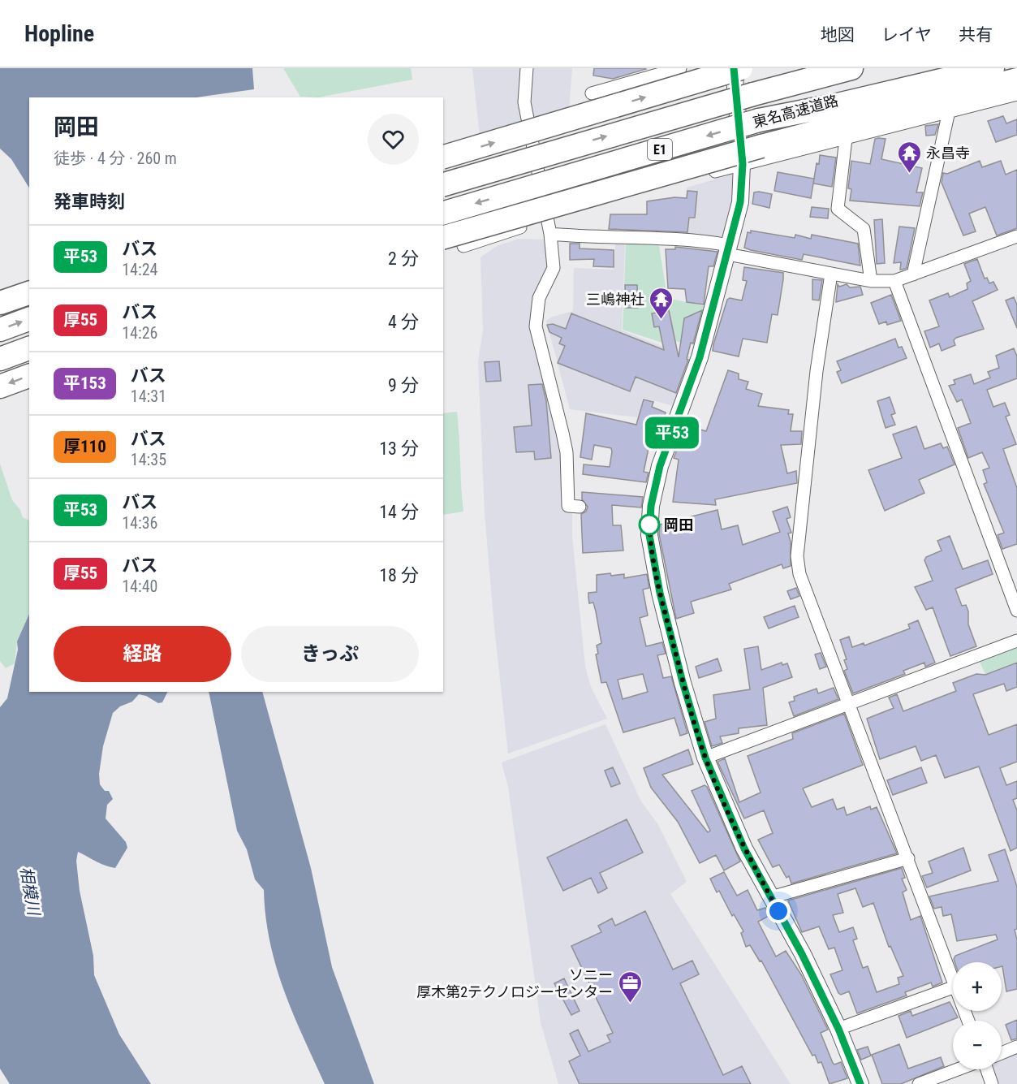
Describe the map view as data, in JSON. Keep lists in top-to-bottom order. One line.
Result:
{"streets":{"highway":["東名高速道路","E1"]},"water":["相模川"],"places":{"temple":["永昌寺","三嶋神社"],"other":["岡田"],"office":["ソニー 厚木第2テクノロジーセンター"]},"lines":["bus line 平53"],"page":{"header":"Hopline","nav":["地図","レイヤ","共有"],"on_map":"平53","heading":[["岡田","徒歩 · 4 分 · 260 m"],"発車時刻"],"list":[{"mark":"平53","name":"バス","note":"14:24","value":"2 分"},{"mark":"厚55","name":"バス","note":"14:26","value":"4 分"},{"mark":"平153","name":"バス","note":"14:31","value":"9 分"},{"mark":"厚110","name":"バス","note":"14:35","value":"13 分"},{"mark":"平53","name":"バス","note":"14:36","value":"14 分"},{"mark":"厚55","name":"バス","note":"14:40","value":"18 分"}],"buttons":["経路","きっぷ"],"map_buttons":["+","−"]}}
